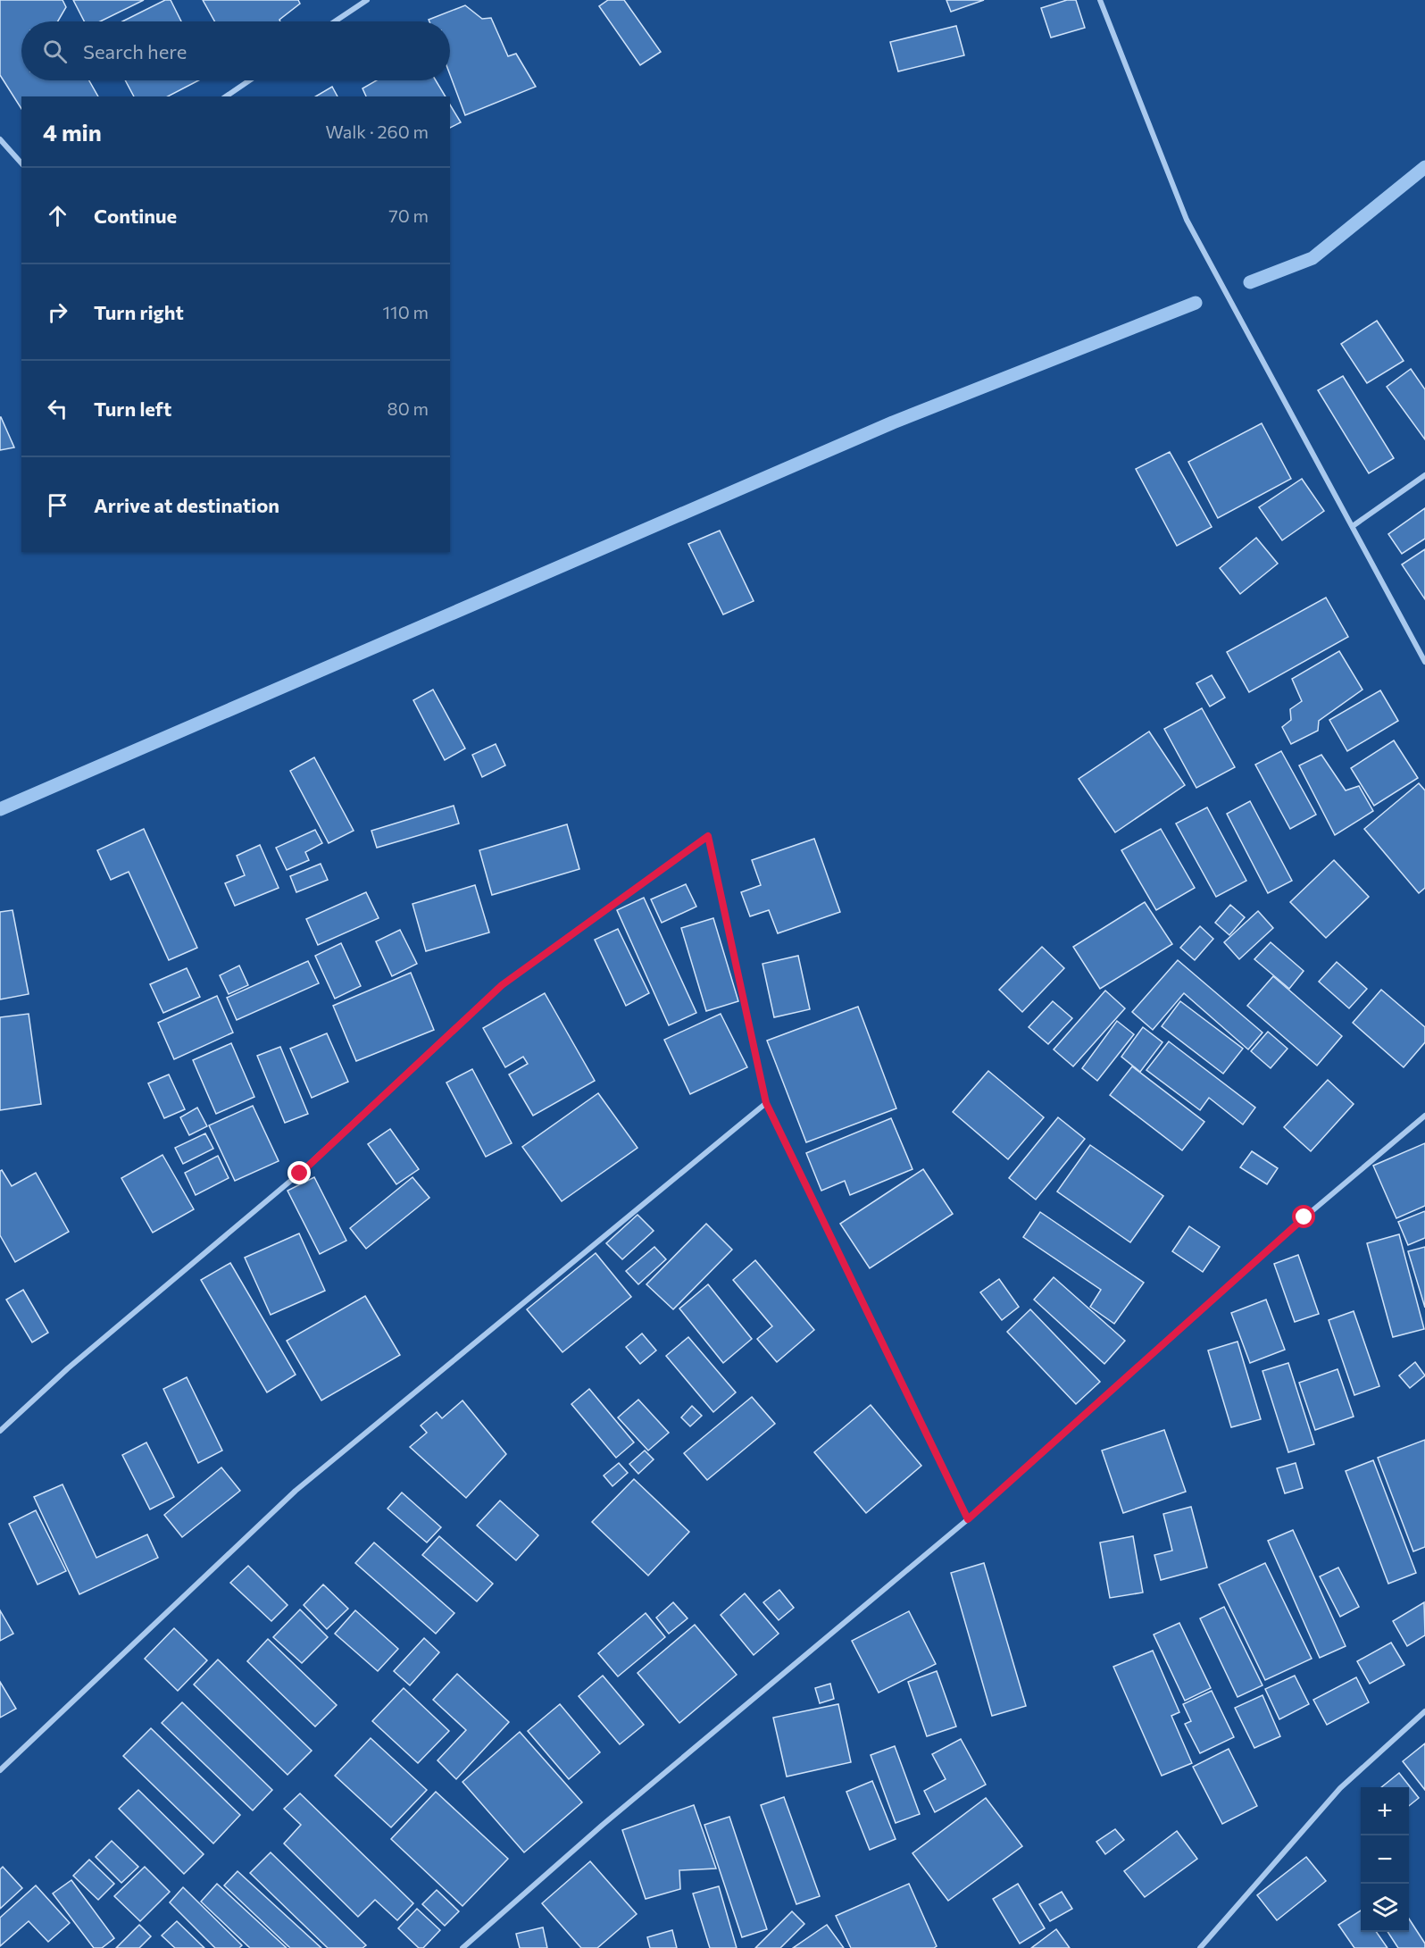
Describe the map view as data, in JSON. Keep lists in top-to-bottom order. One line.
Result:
{"page":{"search":"Search here","heading":["4 min","Walk · 260 m"],"list":[["Continue","70 m"],["Turn right","110 m"],["Turn left","80 m"],"Arrive at destination"],"map_buttons":["+","−"]}}
